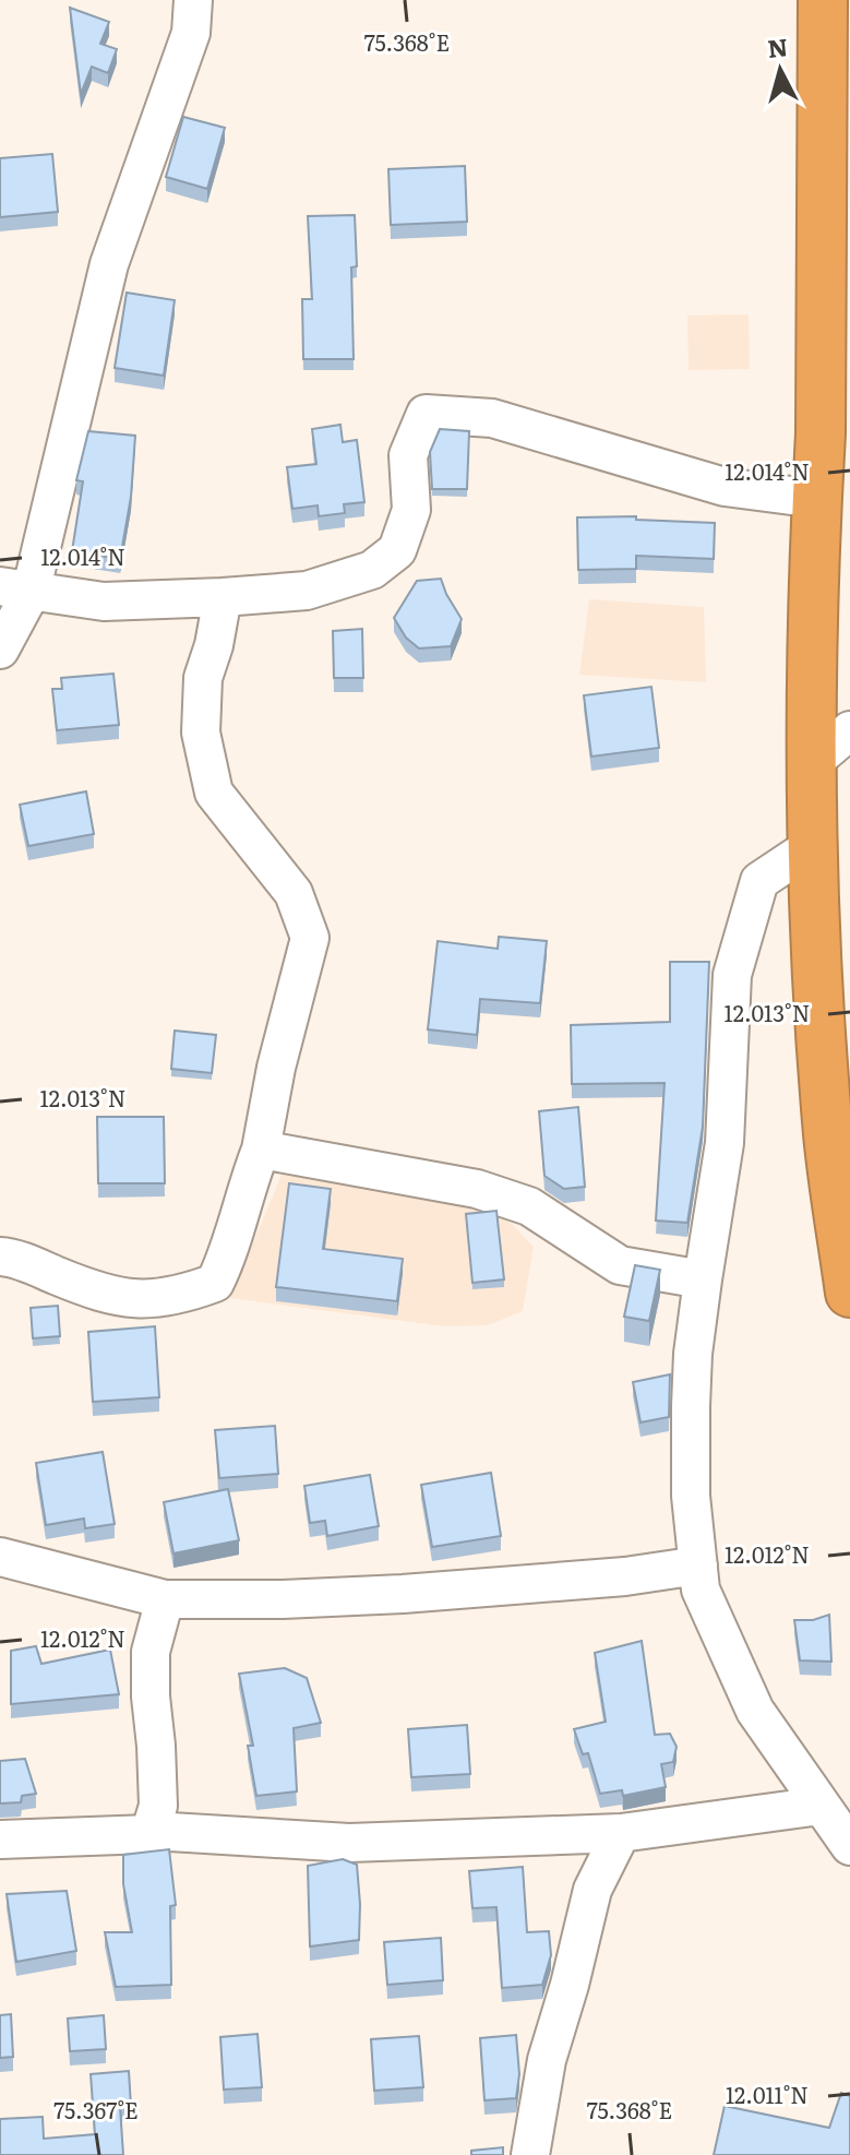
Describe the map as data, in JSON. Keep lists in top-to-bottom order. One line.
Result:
{"north":"top","coordinates":["75.368°E","12.014°N","12.013°N","12.012°N","12.011°N","75.367°E"]}
